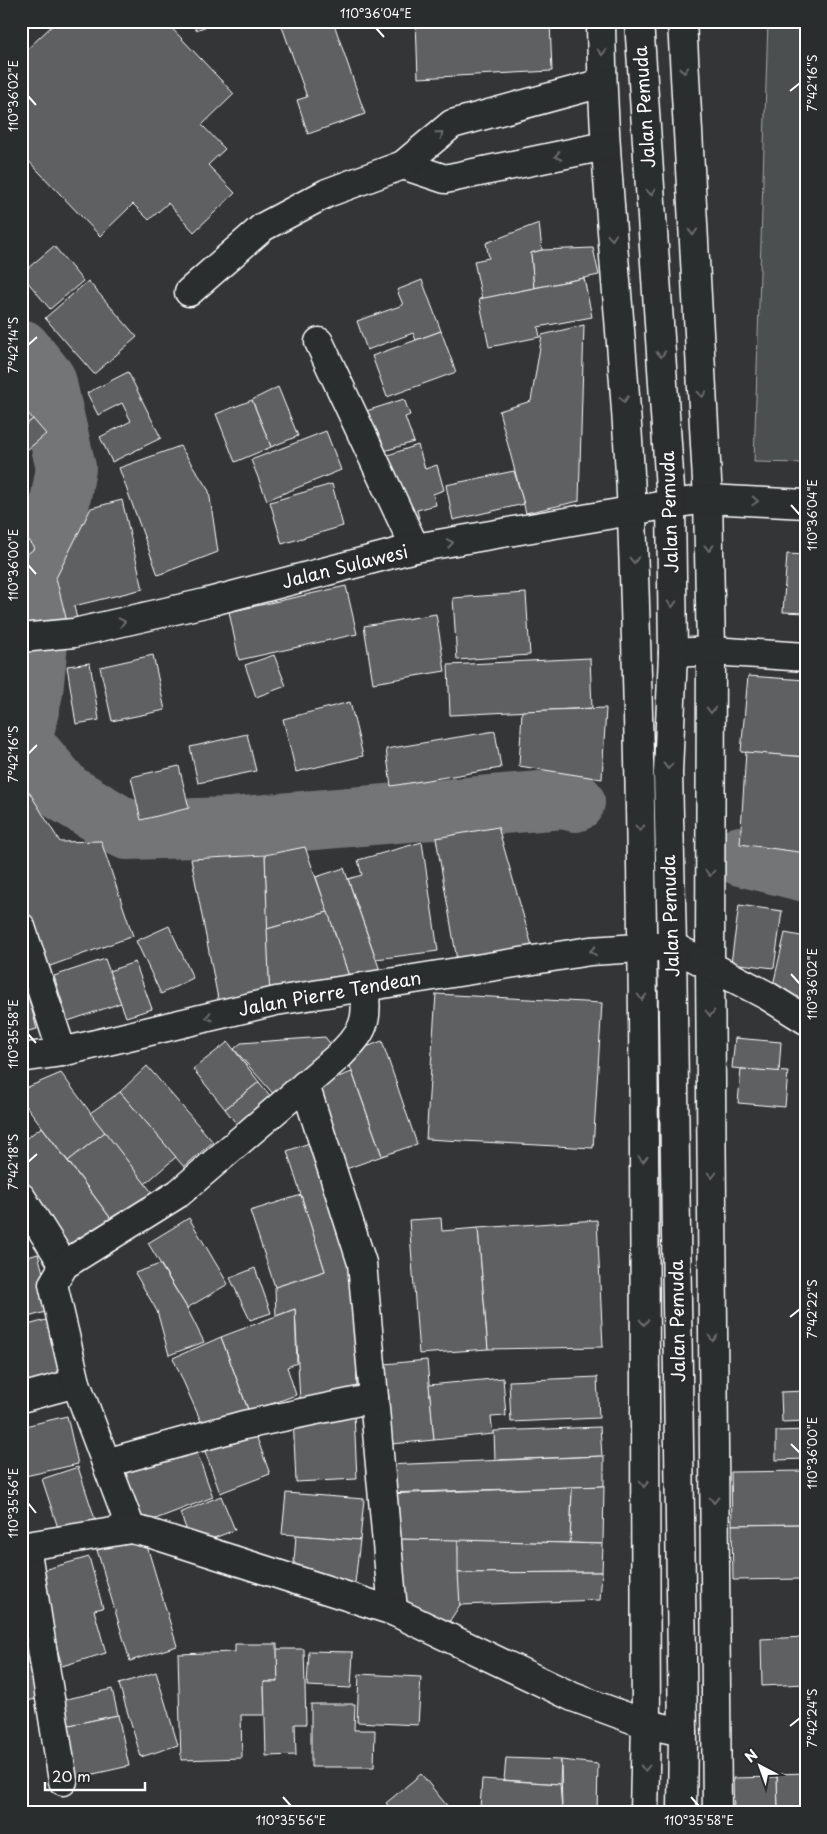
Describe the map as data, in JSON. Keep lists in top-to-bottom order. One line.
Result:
{"streets":{"street":["Jalan Pemuda","Jalan Sulawesi","Jalan Pierre Tendean"]},"crossings":[["Jalan Pemuda","Jalan Sulawesi"],["Jalan Pemuda","Jalan Pierre Tendean"]],"one_way":["Jalan Sulawesi","Jalan Pierre Tendean"],"scale_bar":"20 m","north":"top left","coordinates":["110°36'04\"E","7°42'16\"S","110°36'02\"E","7°42'14\"S","110°36'00\"E","110°35'58\"E","7°42'18\"S","7°42'22\"S","110°35'56\"E","7°42'24\"S"]}
